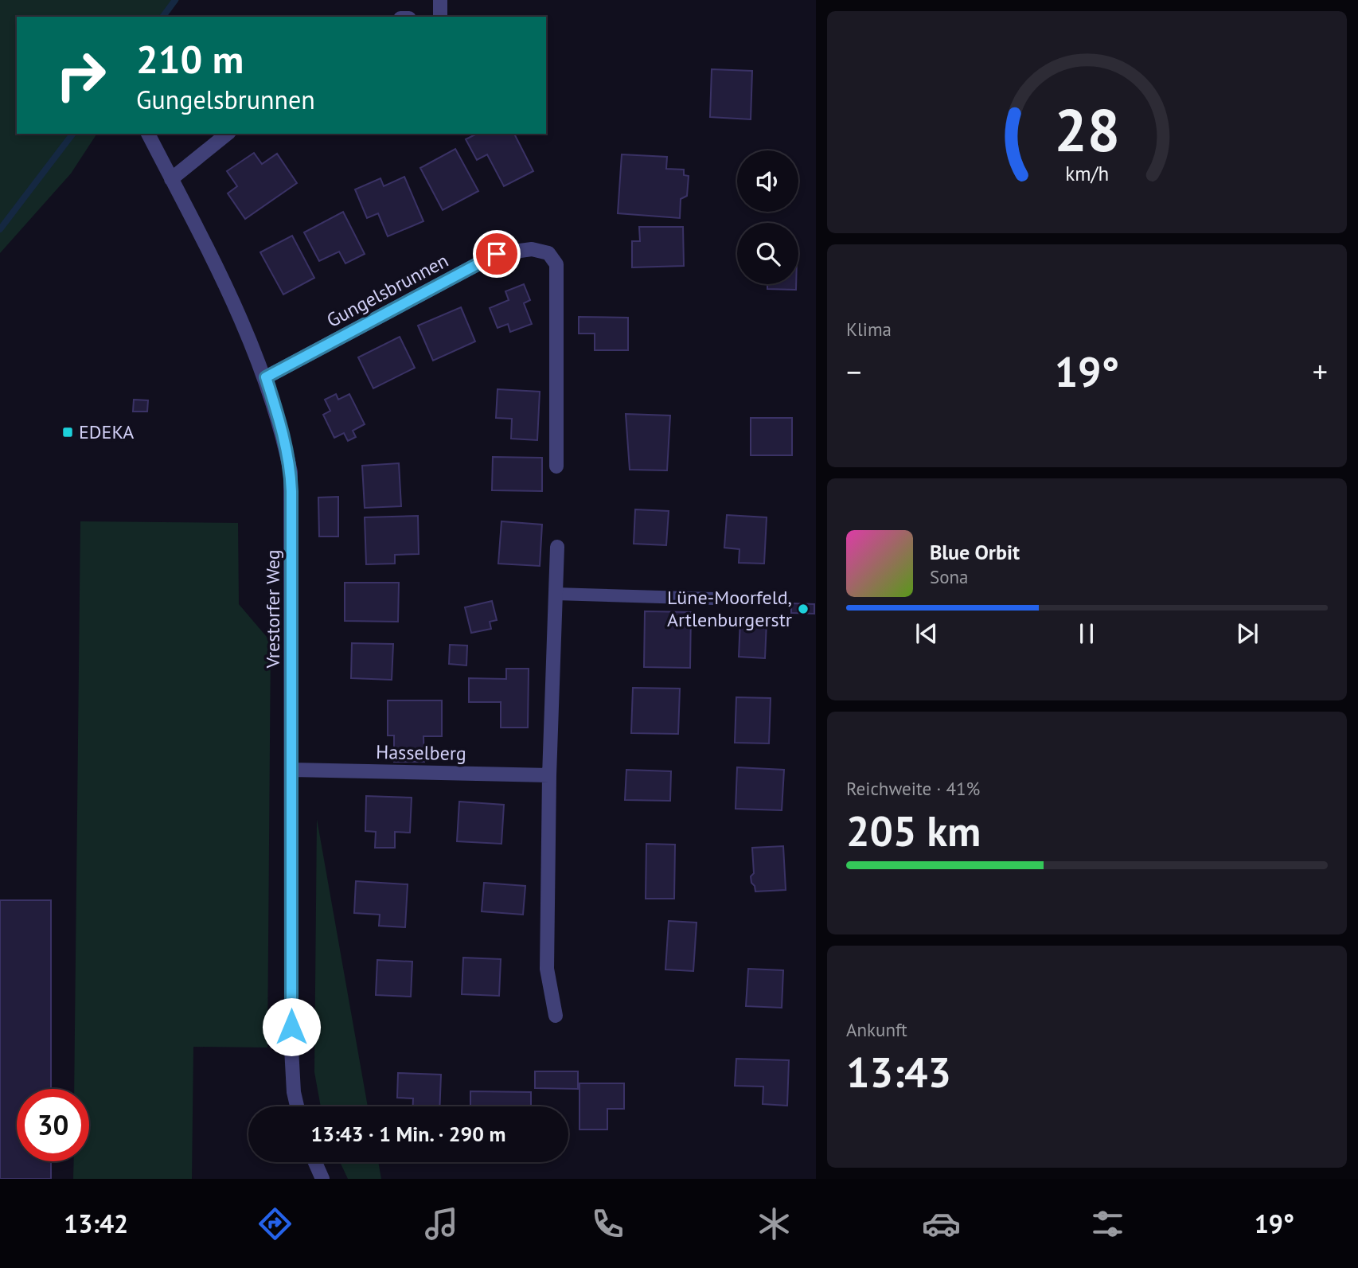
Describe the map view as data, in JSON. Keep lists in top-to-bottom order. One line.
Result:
{"streets":{"street":["Gungelsbrunnen","Vrestorfer Weg","Hasselberg"]},"crossings":[["Gungelsbrunnen","Vrestorfer Weg"],["Vrestorfer Weg","Hasselberg"]],"places":{"transit":["EDEKA"],"other":["Lüne-Moorfeld, Artlenburgerstr"]},"page":{"turn":["210 m","Gungelsbrunnen"],"tile":["Klima",["Reichweite · 41%","205 km"],["Ankunft","13:43"]],"heat":["−","19°","+"],"song":["Blue Orbit","Sona"],"limit":"30","trip":"13:43 · 1 Min. · 290 m","tabs":["13:42","19°"],"gauge":["28","km/h"]}}
